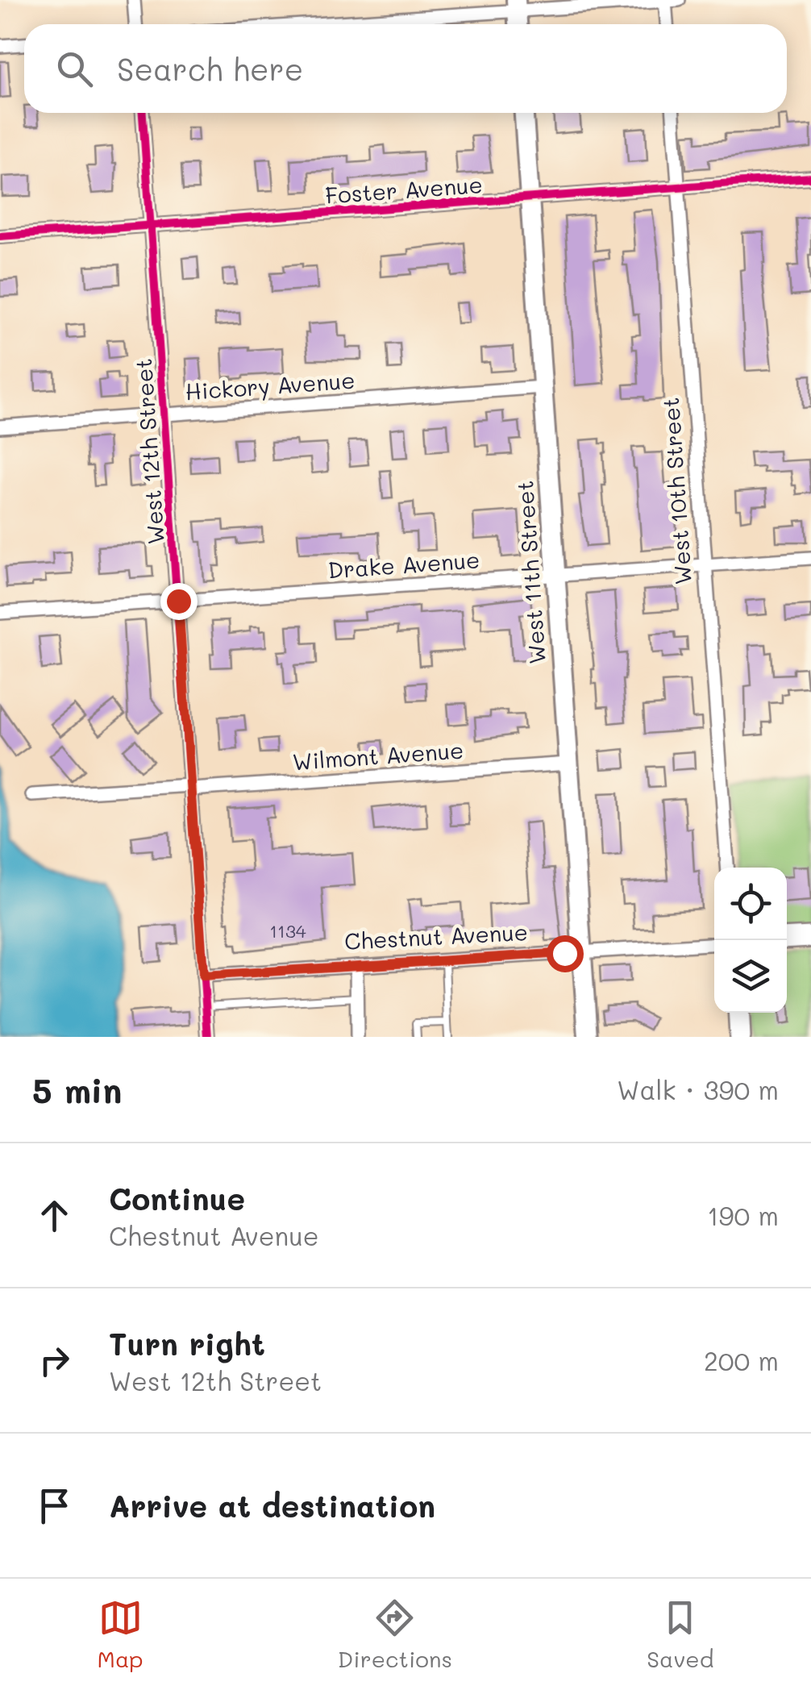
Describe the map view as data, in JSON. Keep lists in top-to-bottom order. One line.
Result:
{"streets":{"main road":["West 11th Street"],"street":["Foster Avenue","Hickory Avenue","West 12th Street","West 10th Street","Drake Avenue","Wilmont Avenue","Chestnut Avenue"]},"crossings":[["Foster Avenue","West 12th Street"],["Foster Avenue","West 10th Street"],["Foster Avenue","West 11th Street"],["Hickory Avenue","West 12th Street"],["Hickory Avenue","West 11th Street"],["West 12th Street","Drake Avenue"],["West 12th Street","Wilmont Avenue"],["West 12th Street","Chestnut Avenue"],["West 10th Street","Drake Avenue"],["Drake Avenue","West 11th Street"],["West 11th Street","Wilmont Avenue"],["West 11th Street","Chestnut Avenue"]],"house_numbers":["1134"],"page":{"search":"Search here","heading":["5 min","Walk · 390 m"],"list":[["Continue","Chestnut Avenue","190 m"],["Turn right","West 12th Street","200 m"],"Arrive at destination"],"nav":["Map","Directions","Saved"]}}
